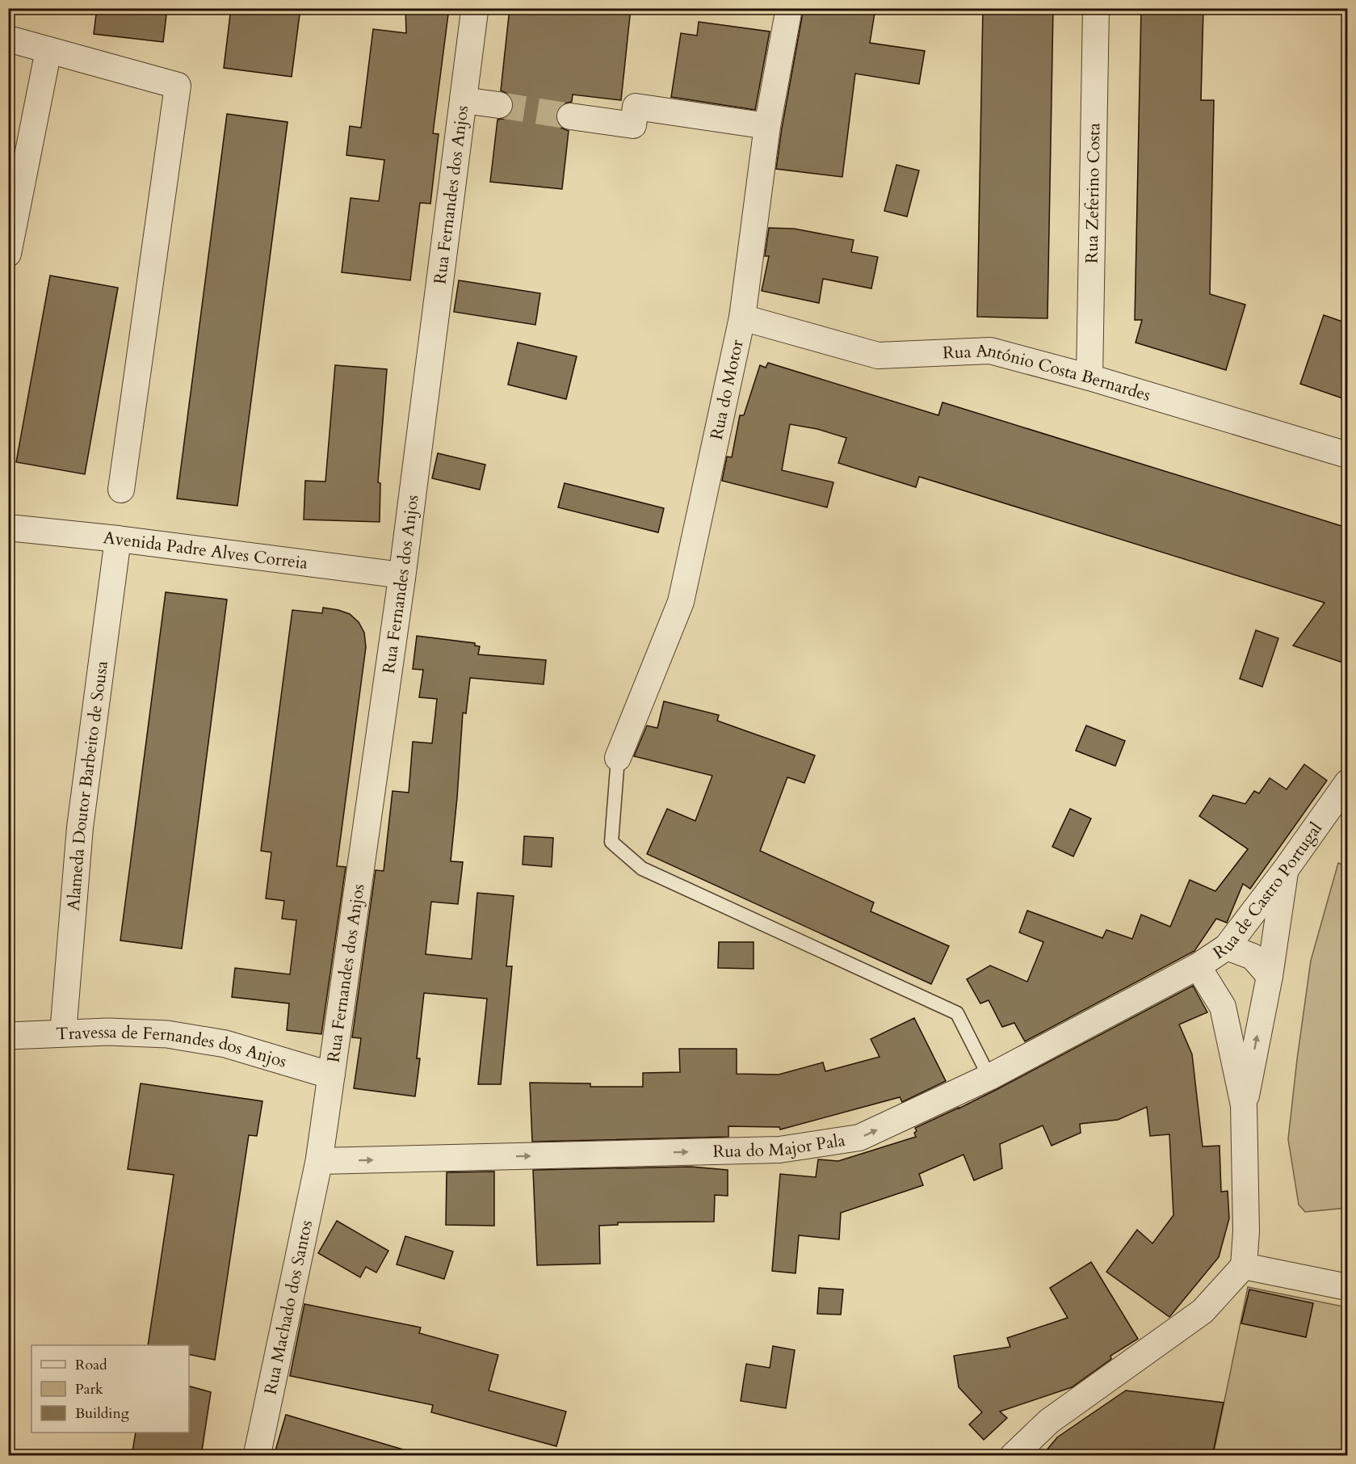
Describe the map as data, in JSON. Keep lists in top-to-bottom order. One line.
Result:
{"streets":{"street":["Rua Zeferino Costa","Rua Fernandes dos Anjos","Rua António Costa Bernardes","Rua do Motor","Avenida Padre Alves Correia","Alameda Doutor Barbeito de Sousa","Rua de Castro Portugal","Travessa de Fernandes dos Anjos","Rua do Major Pala","Rua Machado dos Santos"]},"crossings":[["Rua Zeferino Costa","Rua António Costa Bernardes"],["Rua Fernandes dos Anjos","Avenida Padre Alves Correia"],["Rua Fernandes dos Anjos","Travessa de Fernandes dos Anjos"],["Rua Fernandes dos Anjos","Rua do Major Pala"],["Rua Fernandes dos Anjos","Rua Machado dos Santos"],["Rua António Costa Bernardes","Rua do Motor"],["Avenida Padre Alves Correia","Alameda Doutor Barbeito de Sousa"],["Alameda Doutor Barbeito de Sousa","Travessa de Fernandes dos Anjos"],["Rua de Castro Portugal","Rua do Major Pala"],["Rua do Major Pala","Rua Machado dos Santos"]],"one_way":["Rua do Major Pala"],"legend":["Road","Park","Building"]}
